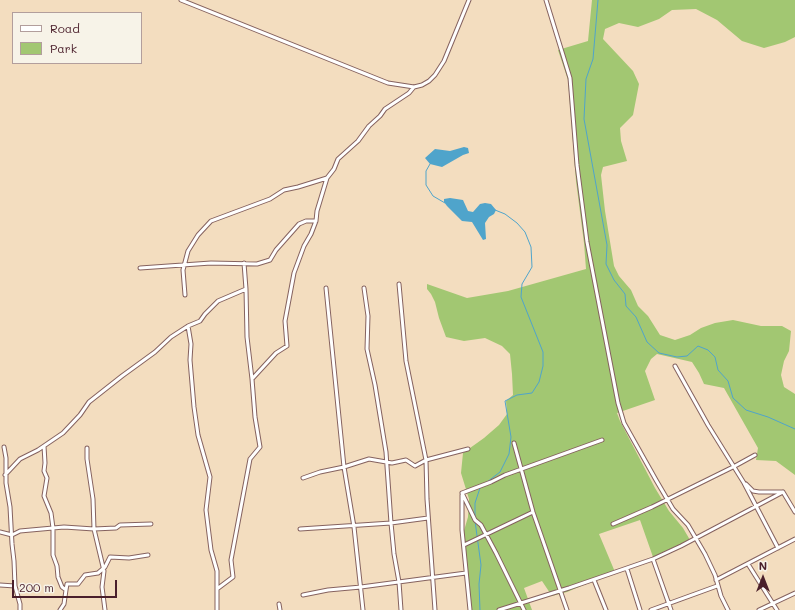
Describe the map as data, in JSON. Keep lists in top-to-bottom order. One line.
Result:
{"legend":["Road","Park"],"scale_bar":"200 m","north":"top"}
